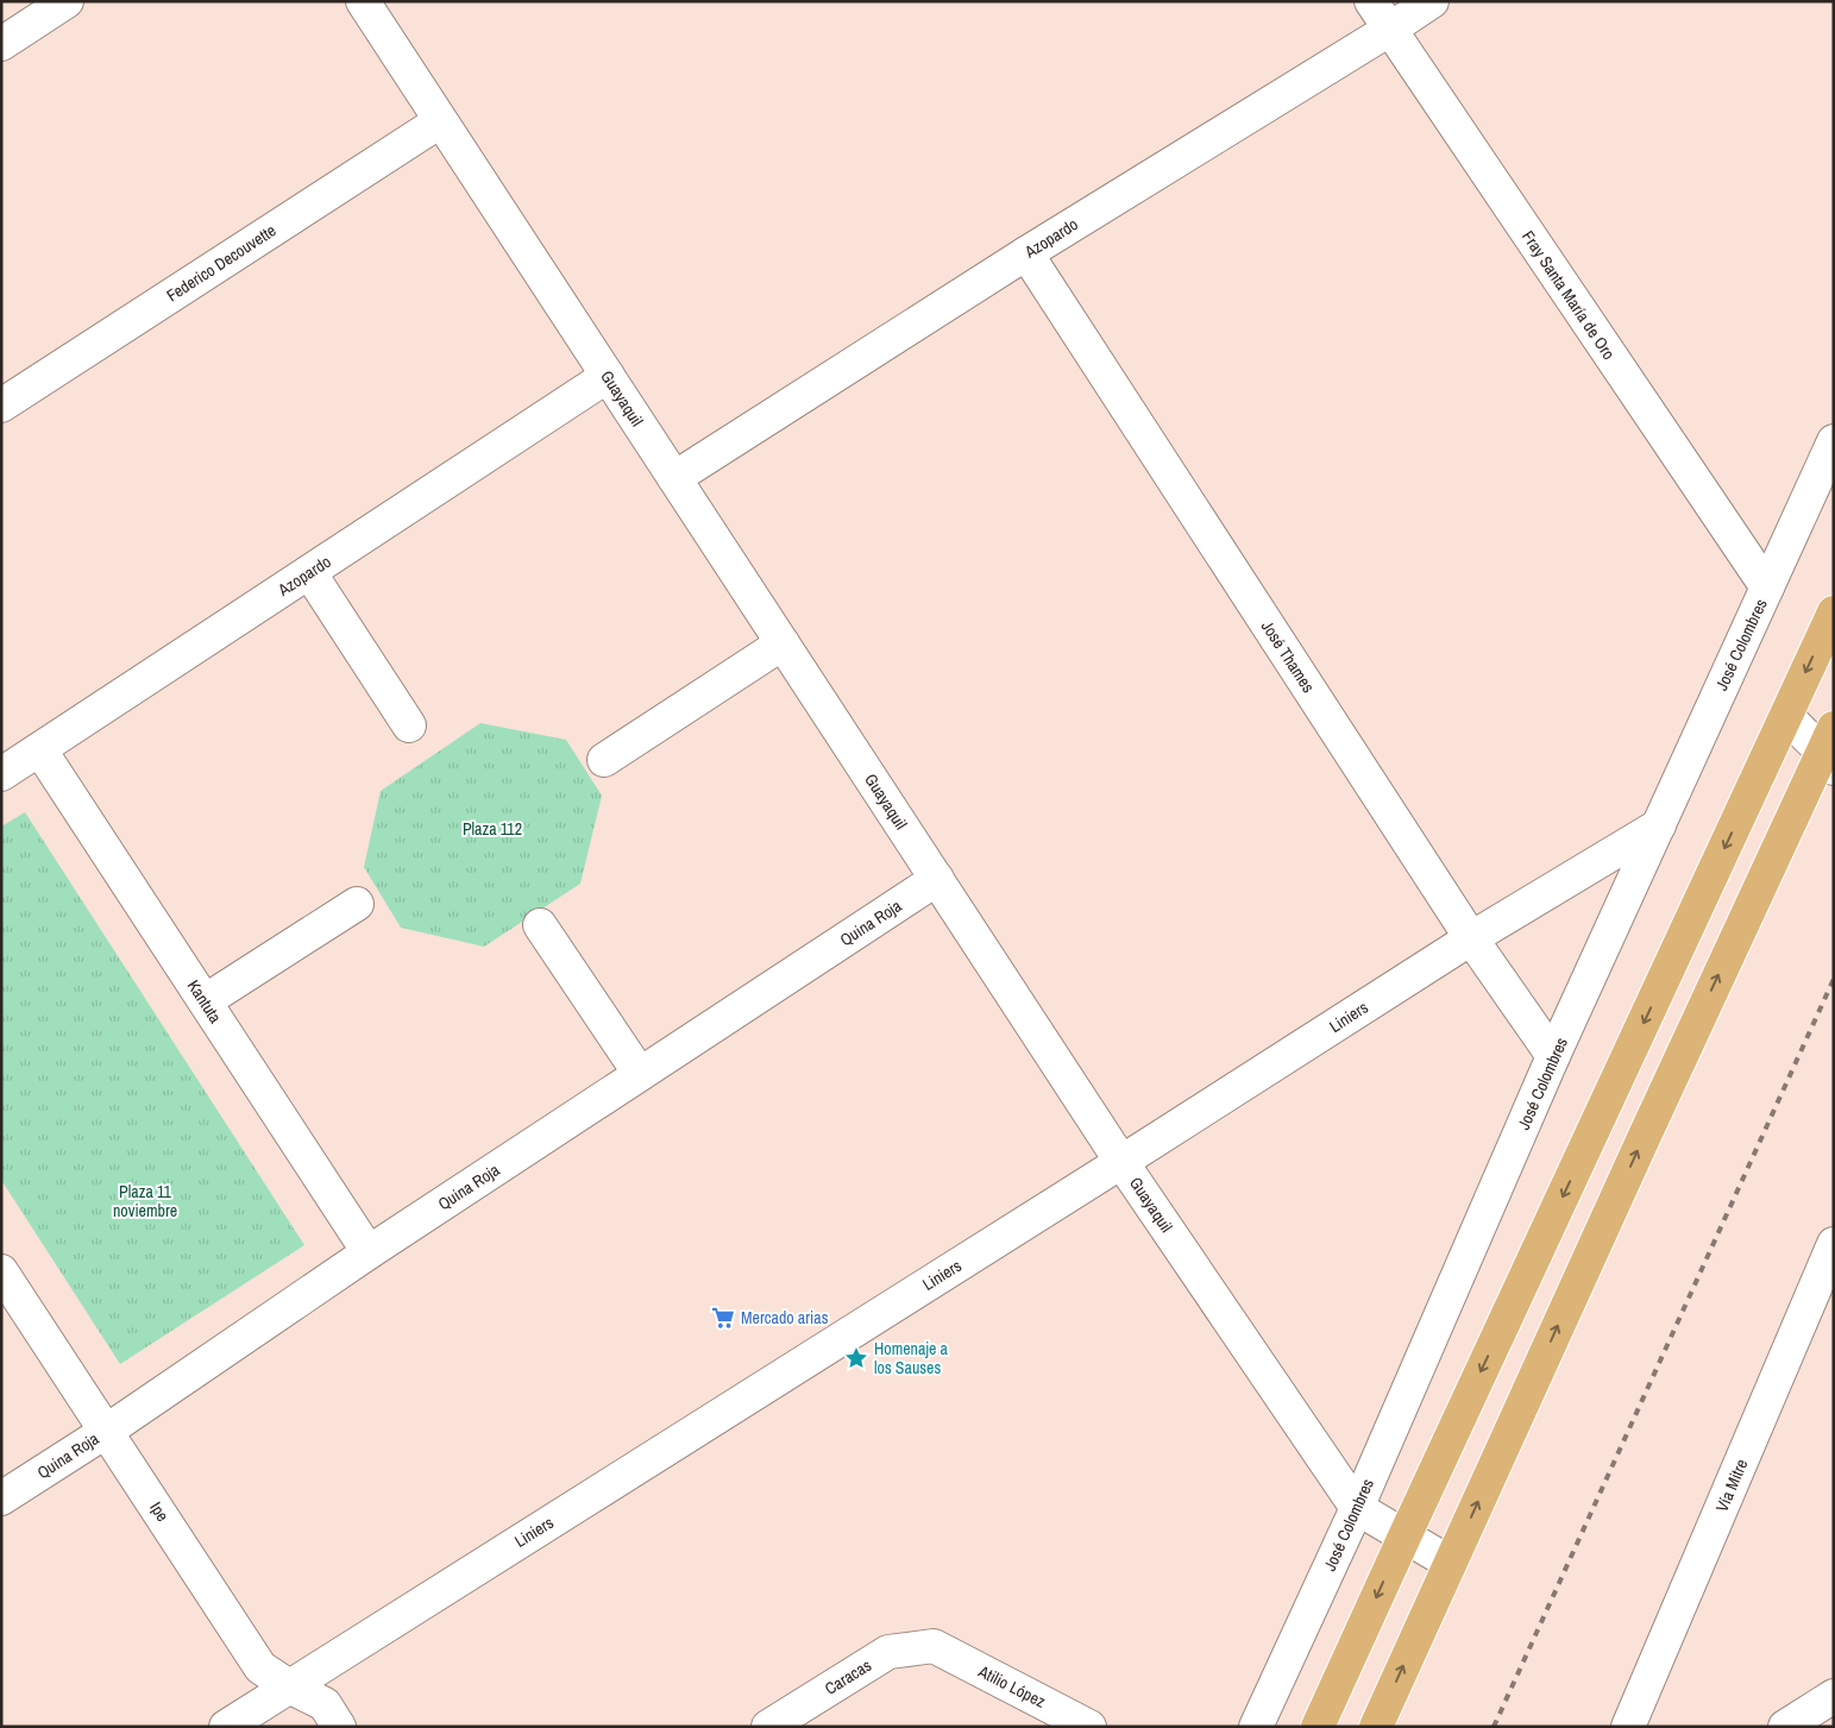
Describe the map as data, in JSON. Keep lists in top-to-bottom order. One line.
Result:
{"streets":{"street":["Azopardo","Federico Decouvette","Fray Santa María de Oro","Guayaquil","José Colombres","José Thames","Quina Roja","Kantuta","Liniers","Vía Mitre","Ipe","Caracas","Atilio López"]},"crossings":[["Azopardo","Fray Santa María de Oro"],["Azopardo","Guayaquil"],["Azopardo","José Thames"],["Azopardo","Kantuta"],["Federico Decouvette","Guayaquil"],["Fray Santa María de Oro","José Colombres"],["Guayaquil","José Colombres"],["Guayaquil","Quina Roja"],["Guayaquil","Liniers"],["José Colombres","José Thames"],["José Colombres","Liniers"],["José Thames","Liniers"],["Quina Roja","Kantuta"],["Quina Roja","Ipe"],["Liniers","Ipe"],["Caracas","Atilio López"]],"parks":["Plaza 112","Plaza 11 noviembre"],"places":{"supermarket":["Mercado arias"],"place":["Homenaje a los Sauses"]}}
